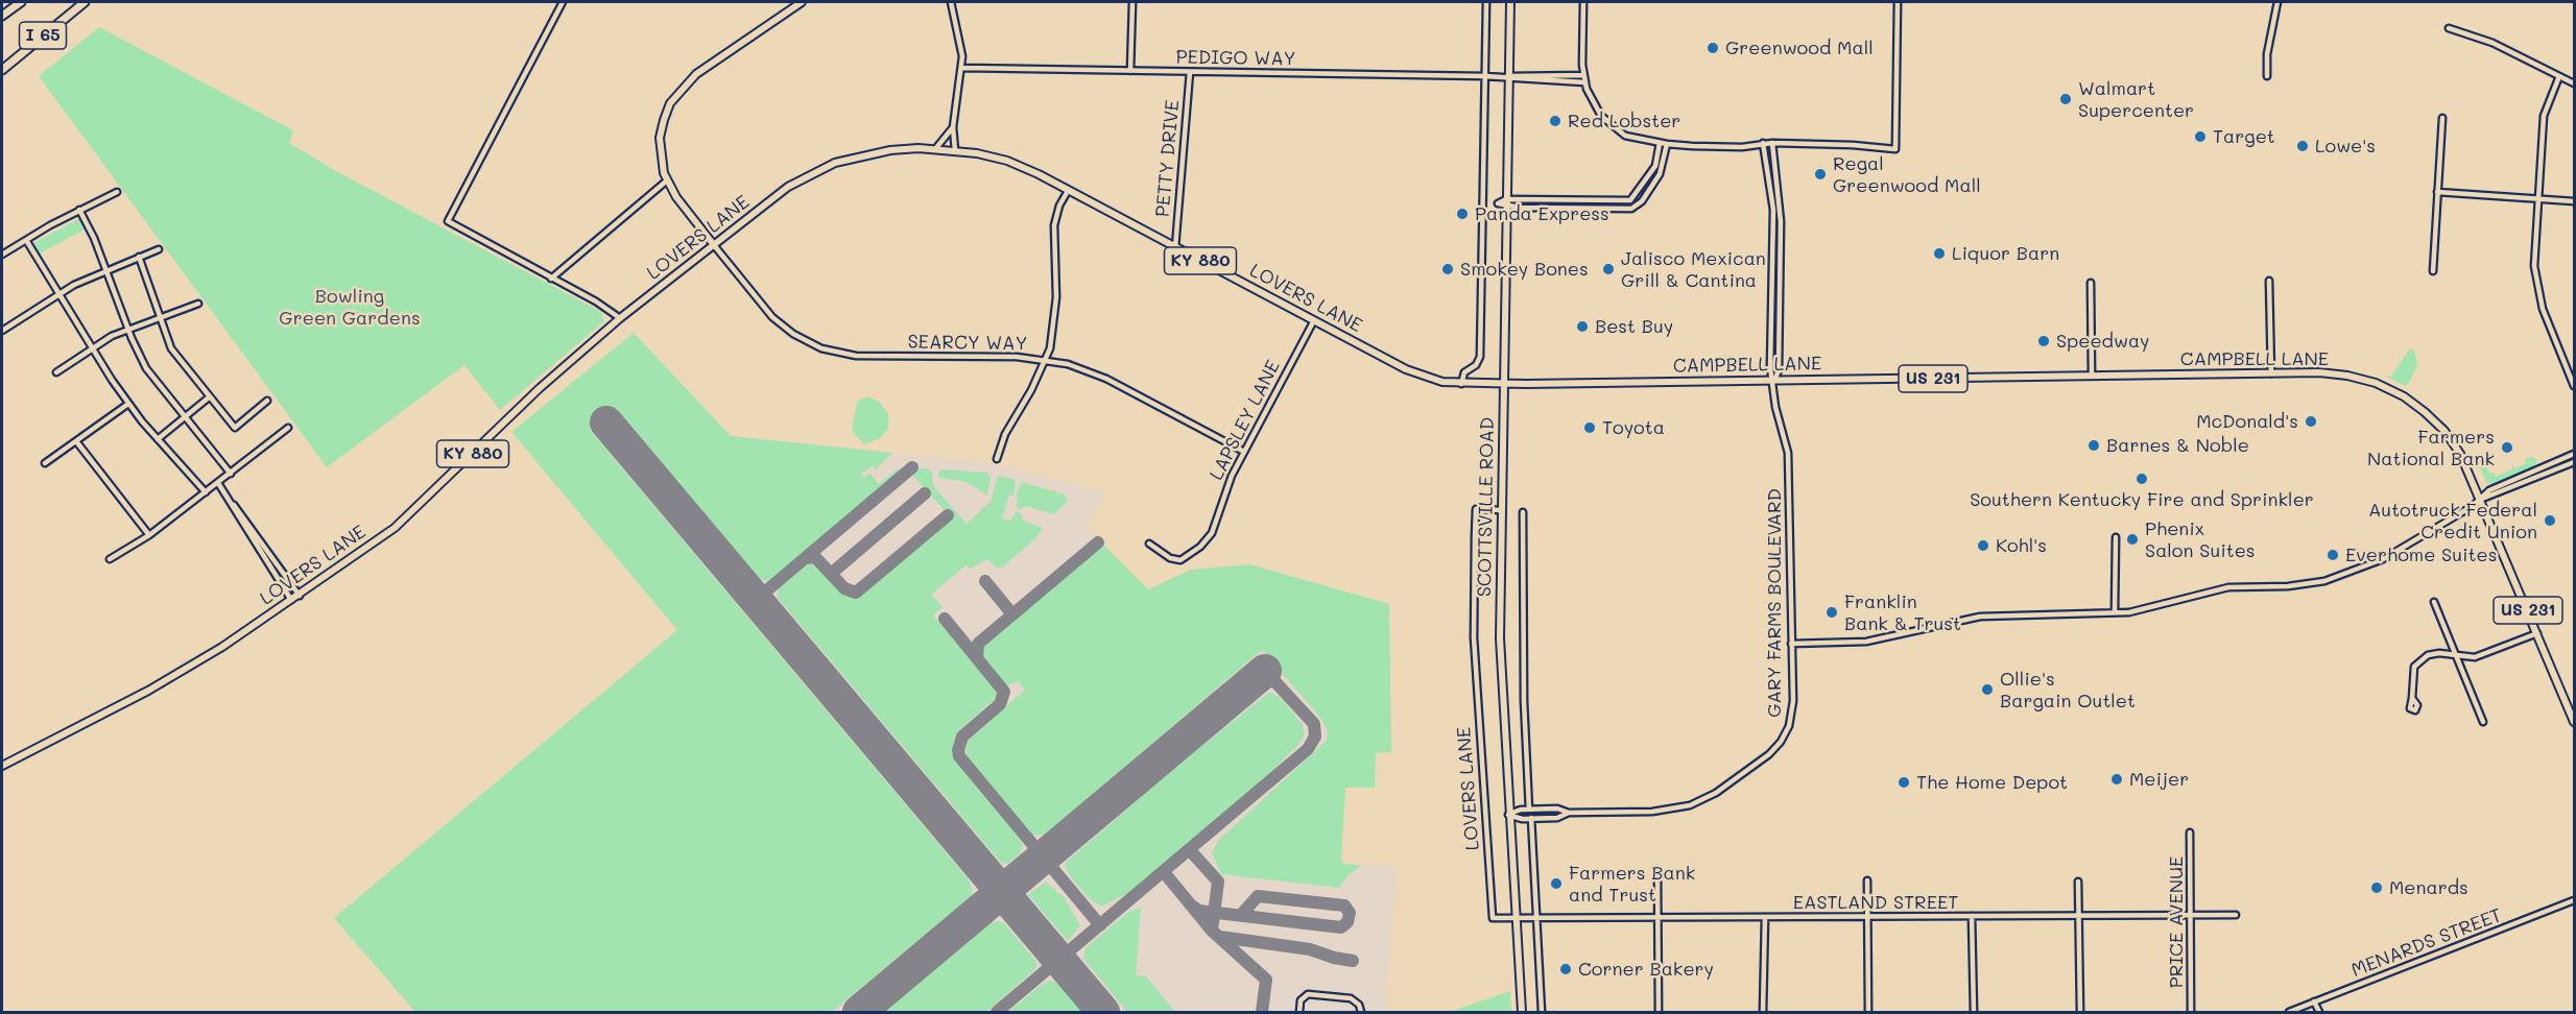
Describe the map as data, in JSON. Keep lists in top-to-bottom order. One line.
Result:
{"streets":{"highway":["I 65"],"main road":["LOVERS LANE","KY 880","CAMPBELL LANE","US 231","SCOTTSVILLE ROAD"],"street":["PEDIGO WAY","PETTY DRIVE","SEARCY WAY","LAPSLEY LANE","GARY FARMS BOULEVARD","EASTLAND STREET","PRICE AVENUE","MENARDS STREET"]},"crossings":[["PEDIGO WAY","PETTY DRIVE"],["PEDIGO WAY","SCOTTSVILLE ROAD"],["PETTY DRIVE","LOVERS LANE"],["LOVERS LANE","SEARCY WAY"],["LOVERS LANE","CAMPBELL LANE"],["LOVERS LANE","LAPSLEY LANE"],["LOVERS LANE","SCOTTSVILLE ROAD"],["LOVERS LANE","EASTLAND STREET"],["SEARCY WAY","LAPSLEY LANE"],["CAMPBELL LANE","SCOTTSVILLE ROAD"],["CAMPBELL LANE","GARY FARMS BOULEVARD"],["SCOTTSVILLE ROAD","GARY FARMS BOULEVARD"],["SCOTTSVILLE ROAD","EASTLAND STREET"],["EASTLAND STREET","PRICE AVENUE"]],"parks":["Bowling Green Gardens"],"places":["Greenwood Mall","Walmart Supercenter","Red Lobster","Target","Lowe's","Regal Greenwood Mall","Panda Express","Liquor Barn","Smokey Bones","Jalisco Mexican Grill & Cantina","Best Buy","Speedway","McDonald's","Toyota","Barnes & Noble","Farmers National Bank","Southern Kentucky Fire and Sprinkler","Autotruck Federal Credit Union","Phenix Salon Suites","Kohl's","Everhome Suites","Franklin Bank & Trust","Ollie's Bargain Outlet","Meijer","The Home Depot","Farmers Bank and Trust","Menards","Corner Bakery"]}
